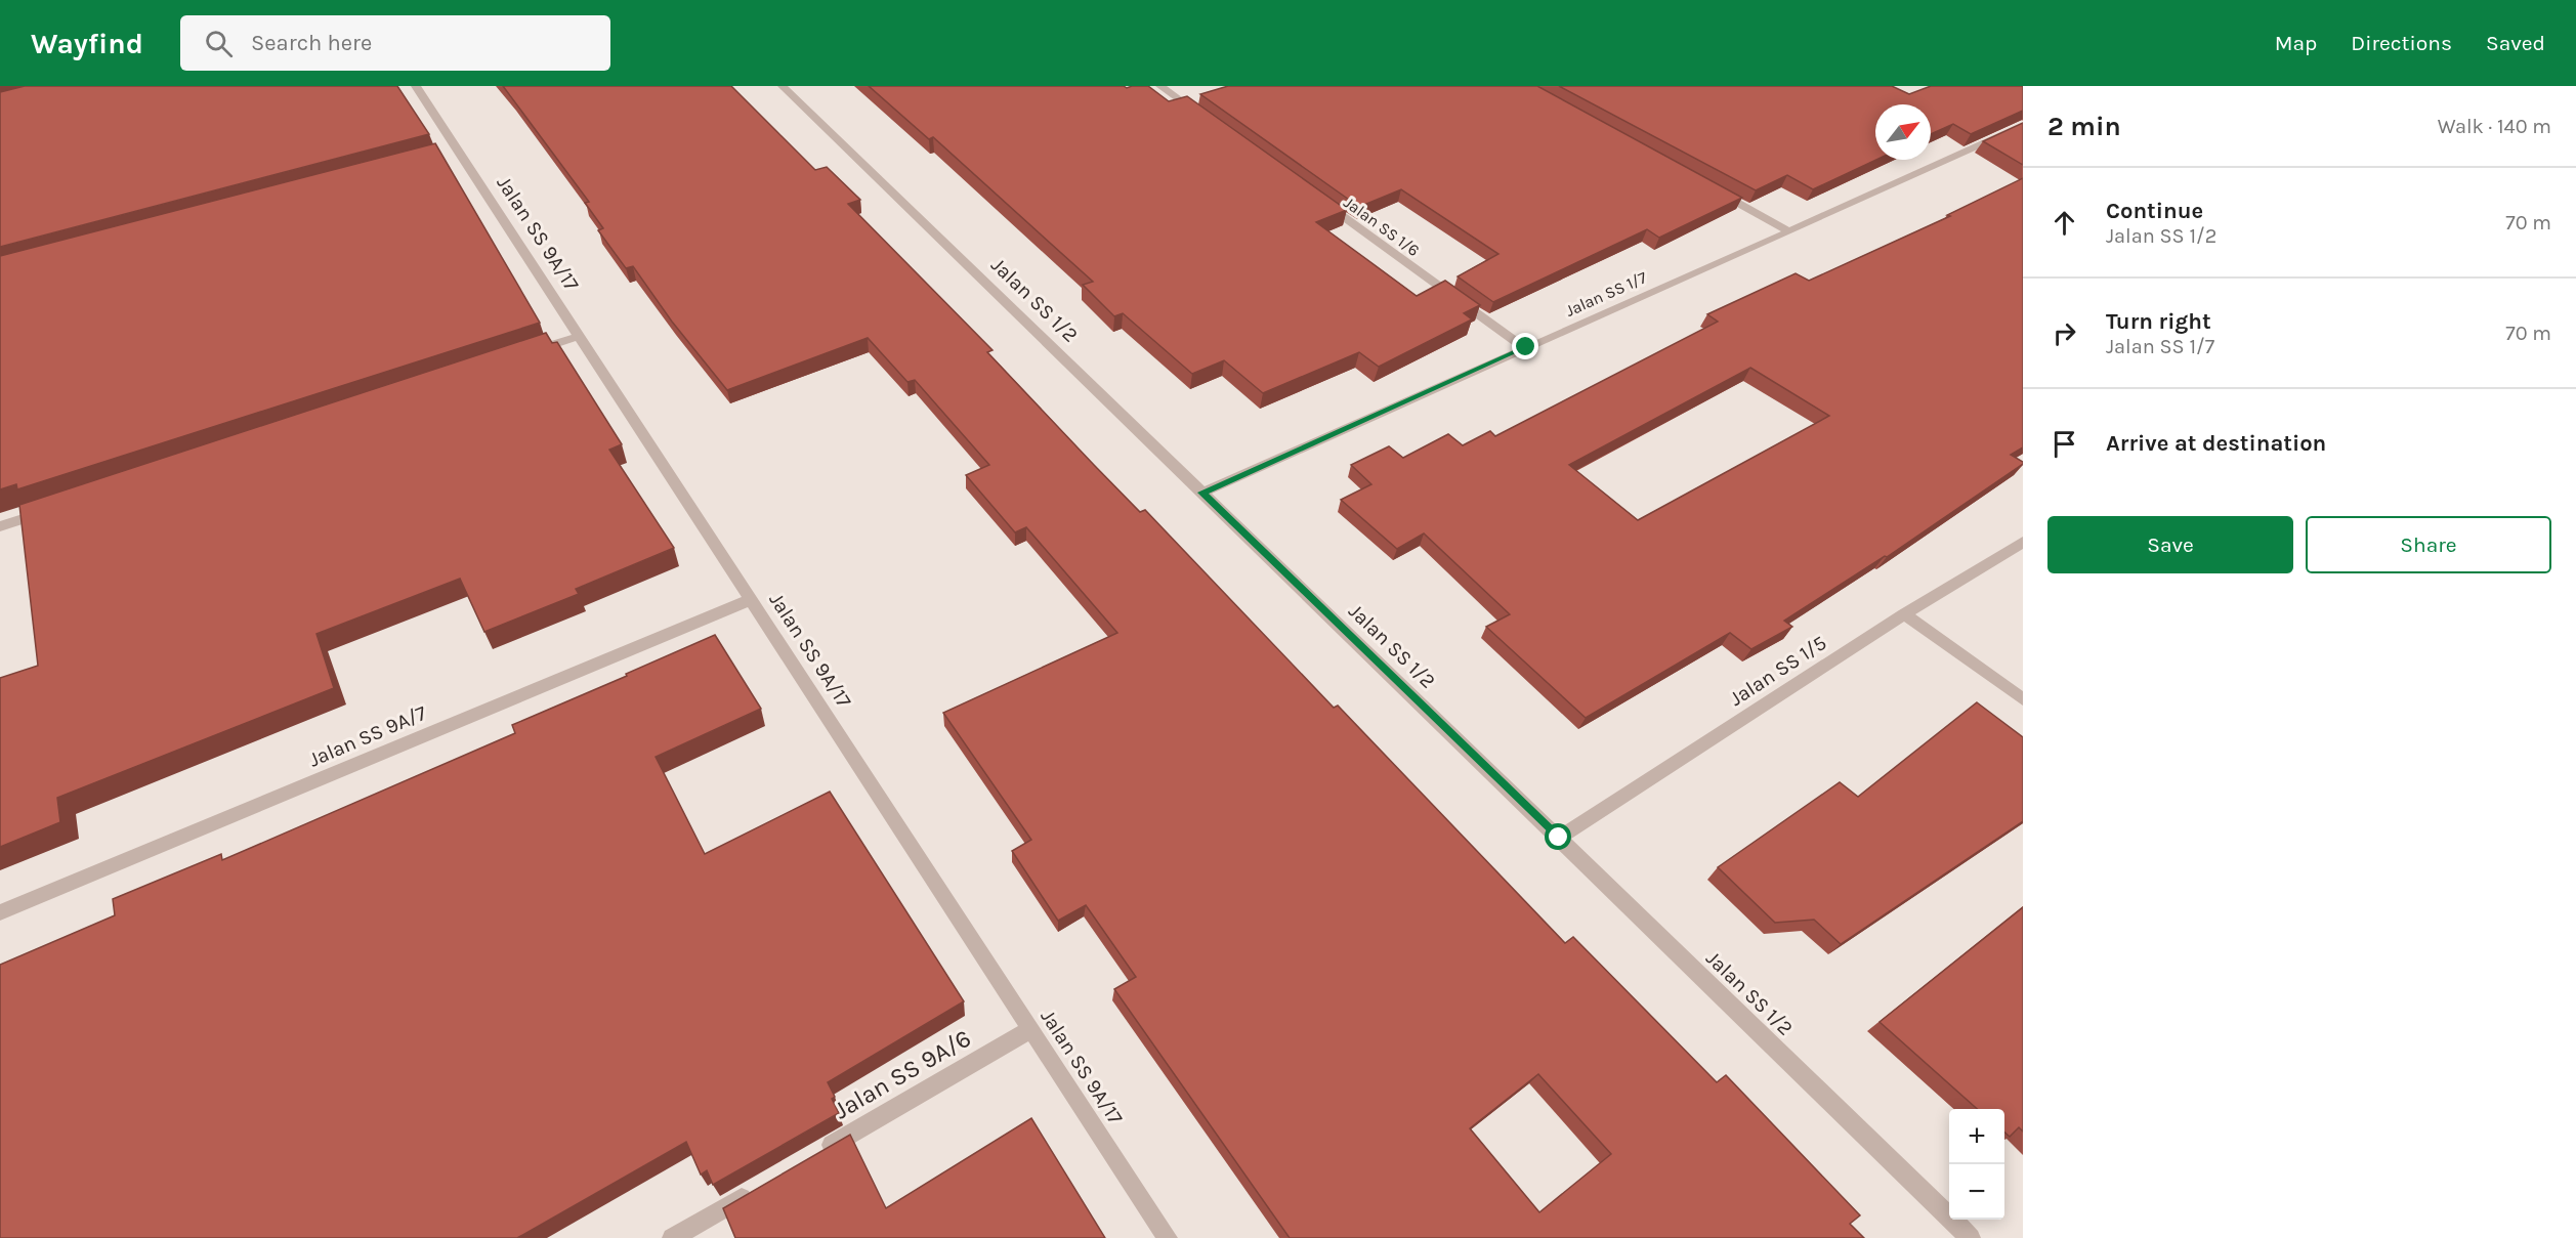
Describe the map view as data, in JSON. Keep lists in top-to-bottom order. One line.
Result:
{"streets":{"street":["Jalan SS 1/6","Jalan SS 9A/17","Jalan SS 1/7","Jalan SS 1/2","Jalan SS 1/5","Jalan SS 9A/7","Jalan SS 9A/6"]},"crossings":[["Jalan SS 1/6","Jalan SS 1/7"],["Jalan SS 9A/17","Jalan SS 9A/7"],["Jalan SS 9A/17","Jalan SS 9A/6"],["Jalan SS 1/7","Jalan SS 1/2"],["Jalan SS 1/2","Jalan SS 1/5"]],"north":"top right","page":{"header":"Wayfind","search":"Search here","nav":["Map","Directions","Saved"],"heading":["2 min","Walk · 140 m"],"list":[["Continue","Jalan SS 1/2","70 m"],["Turn right","Jalan SS 1/7","70 m"],"Arrive at destination"],"buttons":["Save","Share"],"map_buttons":["+","−"]}}
